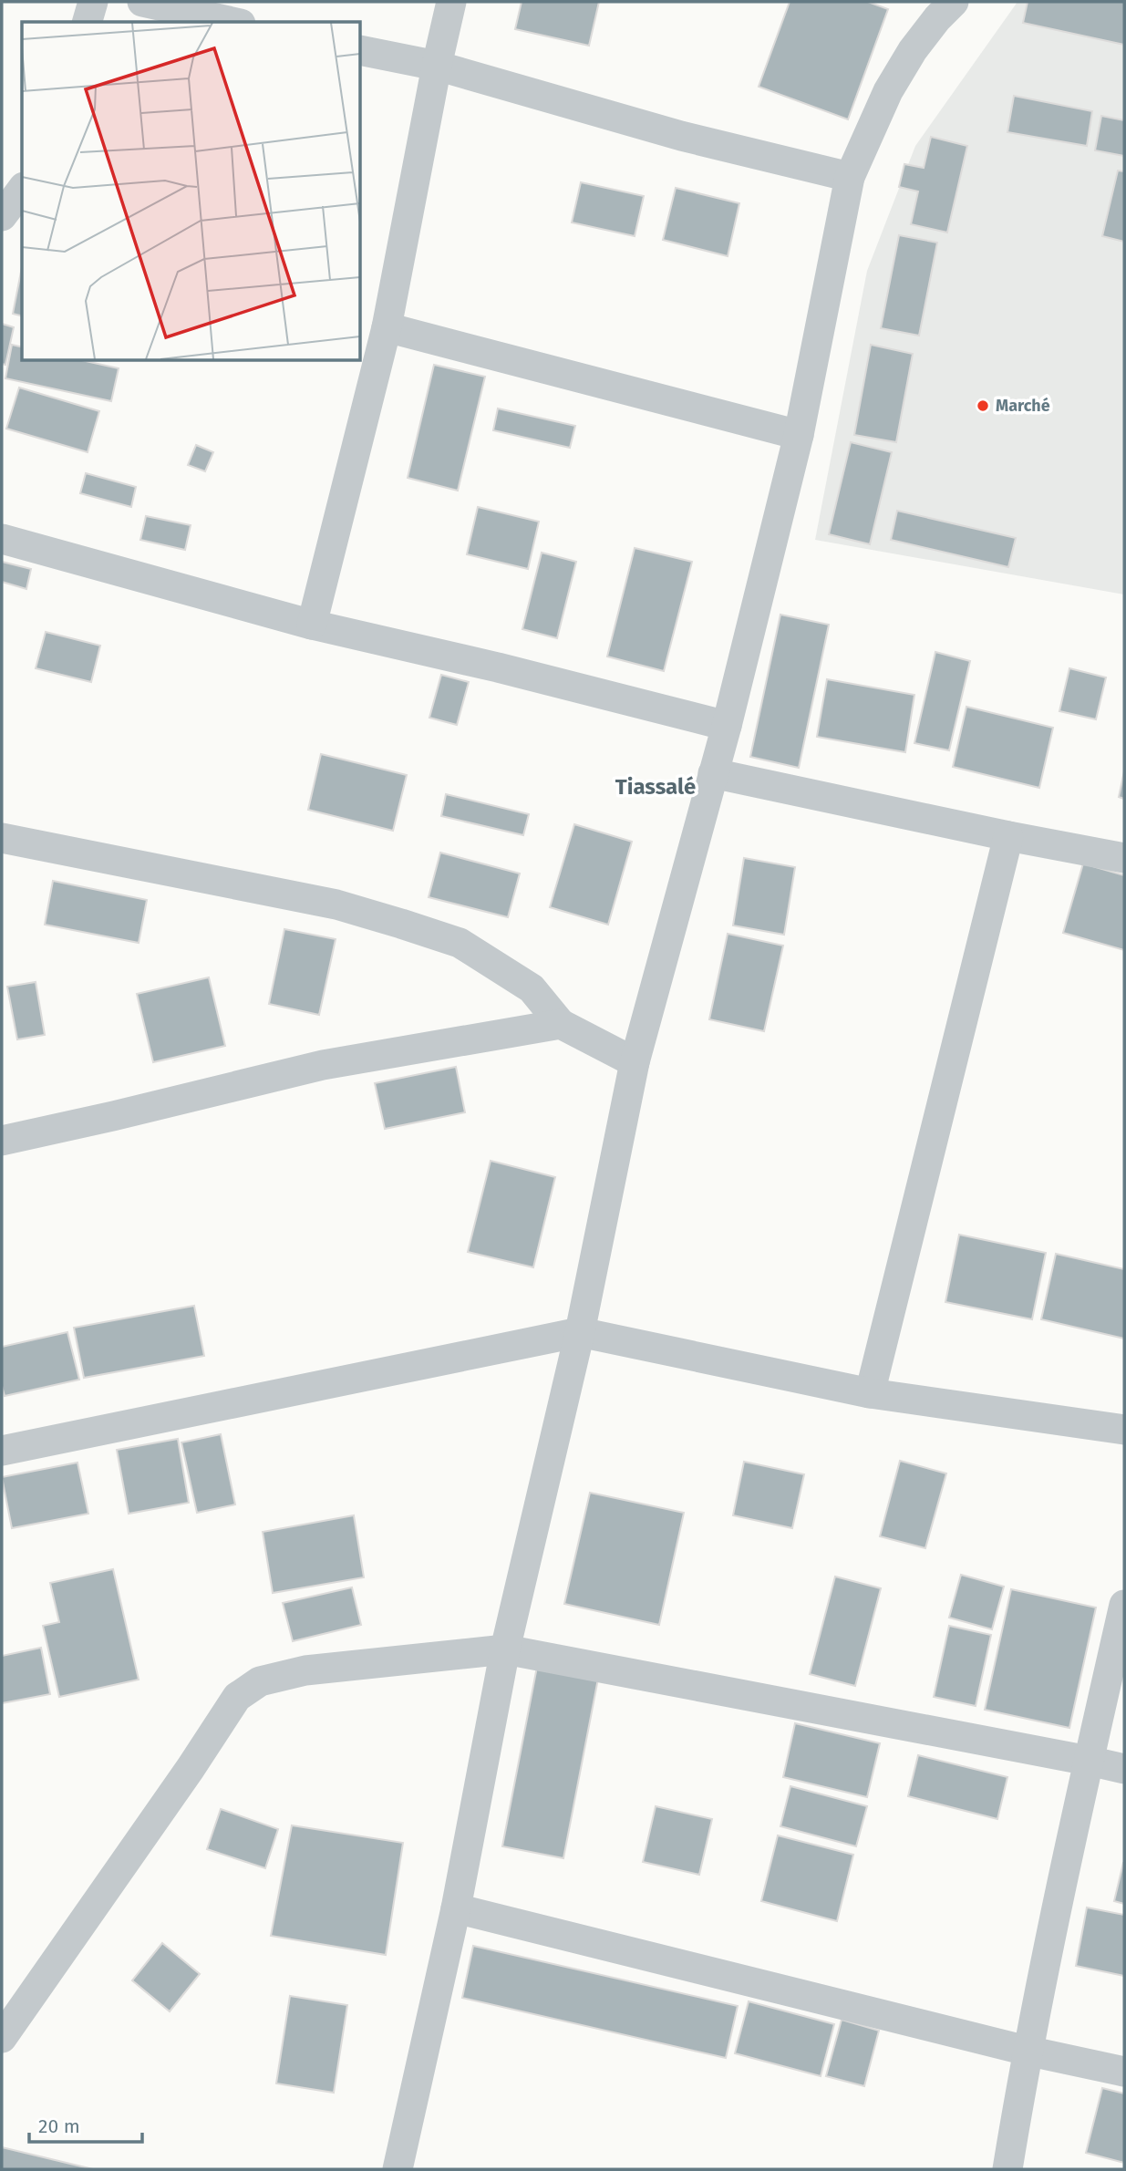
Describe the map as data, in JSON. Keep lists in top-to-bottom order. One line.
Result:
{"districts":["Tiassalé"],"places":["Marché"],"scale_bar":"20 m"}
